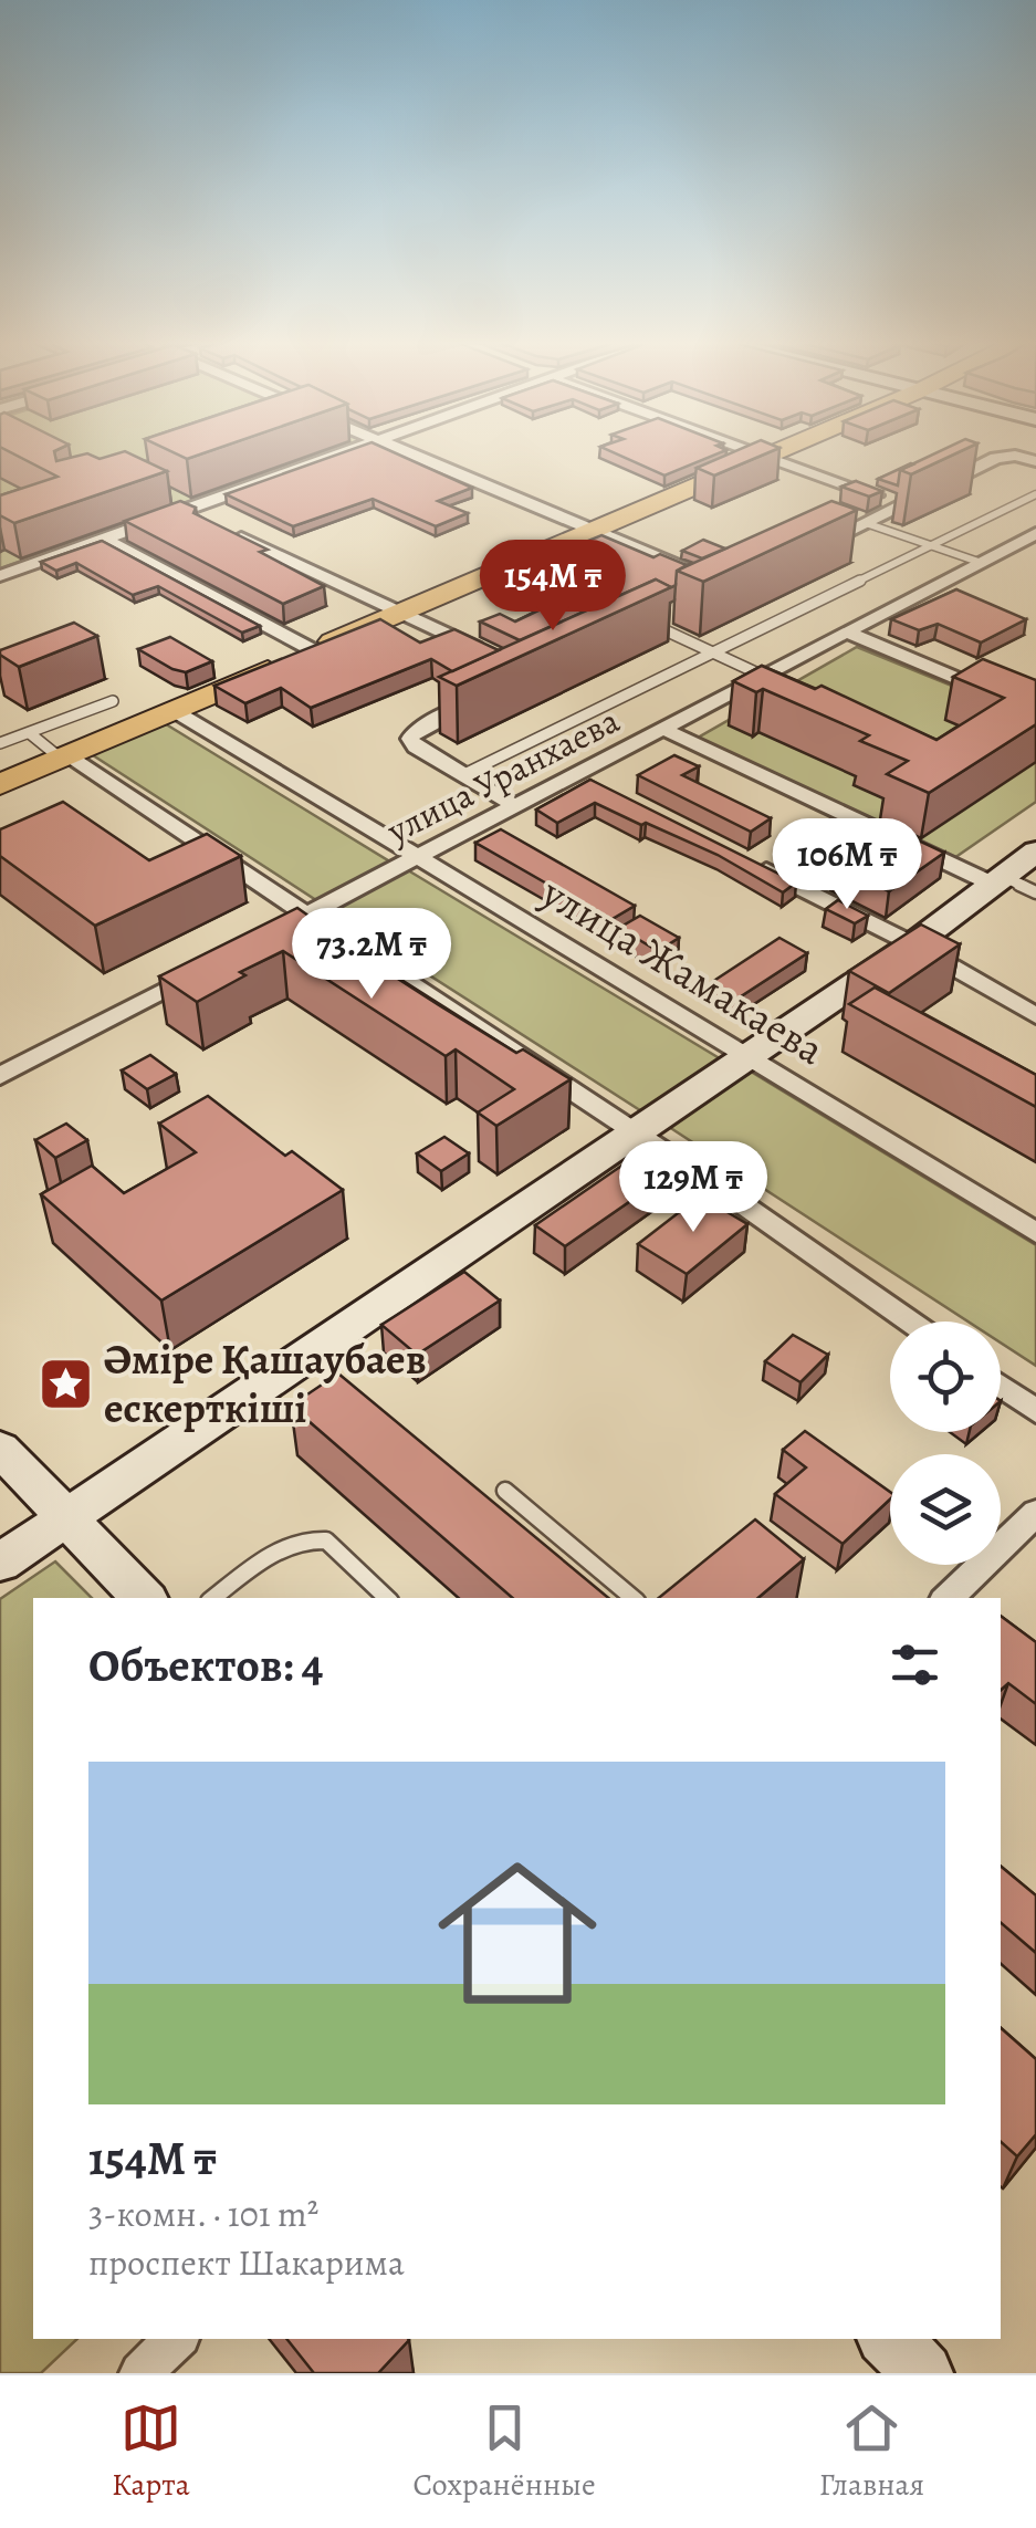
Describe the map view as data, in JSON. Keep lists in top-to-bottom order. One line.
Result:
{"streets":{"street":["улица Уранхаева","улица Жамакаева"]},"crossings":[["улица Уранхаева","улица Жамакаева"]],"places":{"place":["Әміре Қашаубаев ескерткіші"]},"page":{"price":["154M ₸","106M ₸","73.2M ₸","129M ₸"],"heading":"Объектов: 4","list":[{"name":"154M ₸","note":"3-комн. · 101 m² · проспект Шакарима"}],"tabs":["Карта","Сохранённые","Главная"]}}
